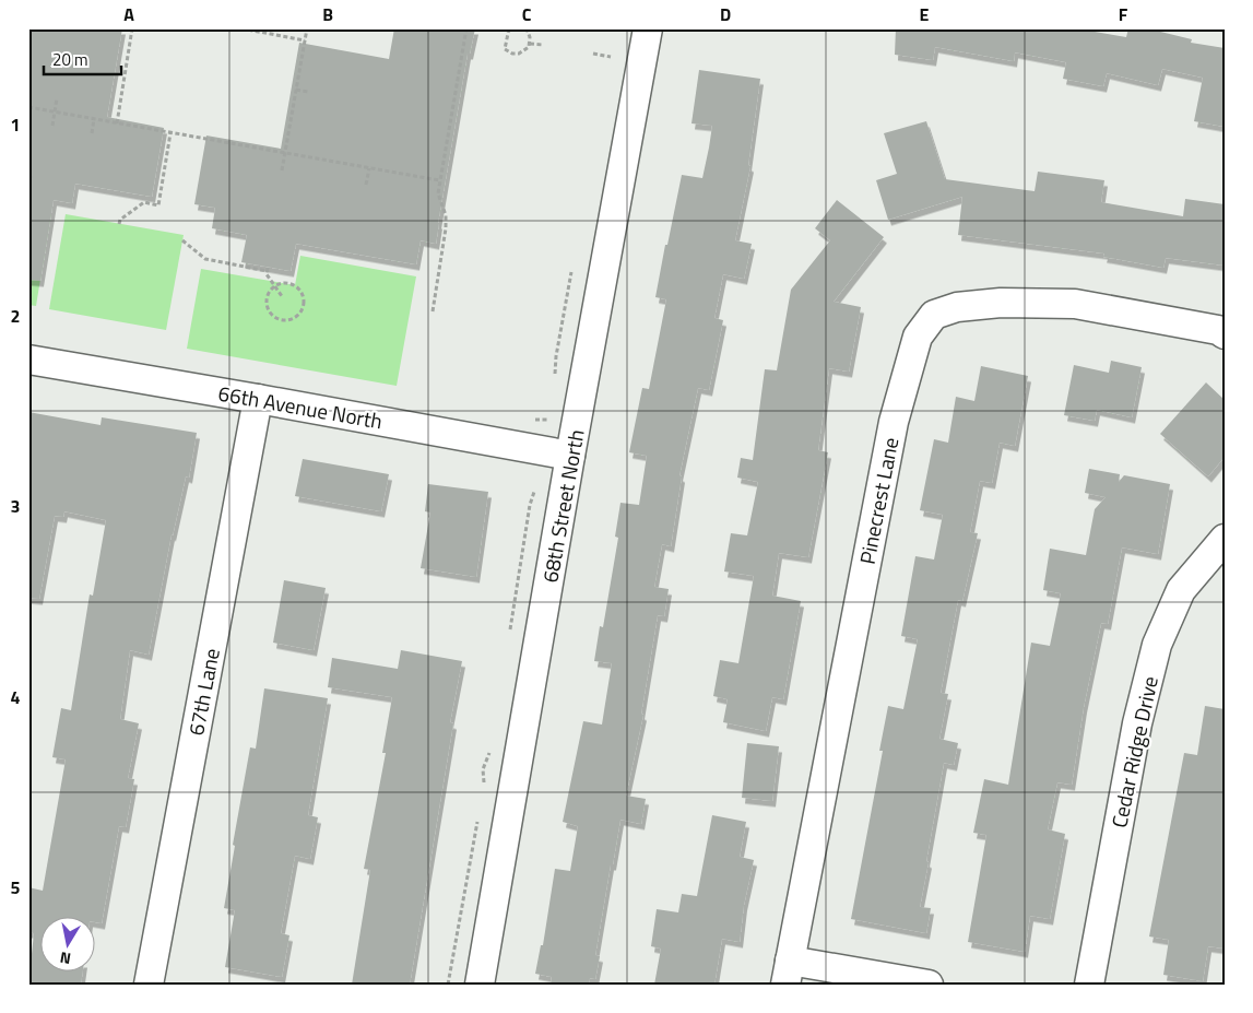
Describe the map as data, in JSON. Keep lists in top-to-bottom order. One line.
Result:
{"streets":{"street":["66th Avenue North","Pinecrest Lane","68th Street North","67th Lane","Cedar Ridge Drive"]},"crossings":[["66th Avenue North","68th Street North"],["66th Avenue North","67th Lane"]],"scale_bar":"20 m","north":"bottom","grid":{"columns":["A","B","C","D","E","F"],"rows":["1","2","3","4","5"]}}
